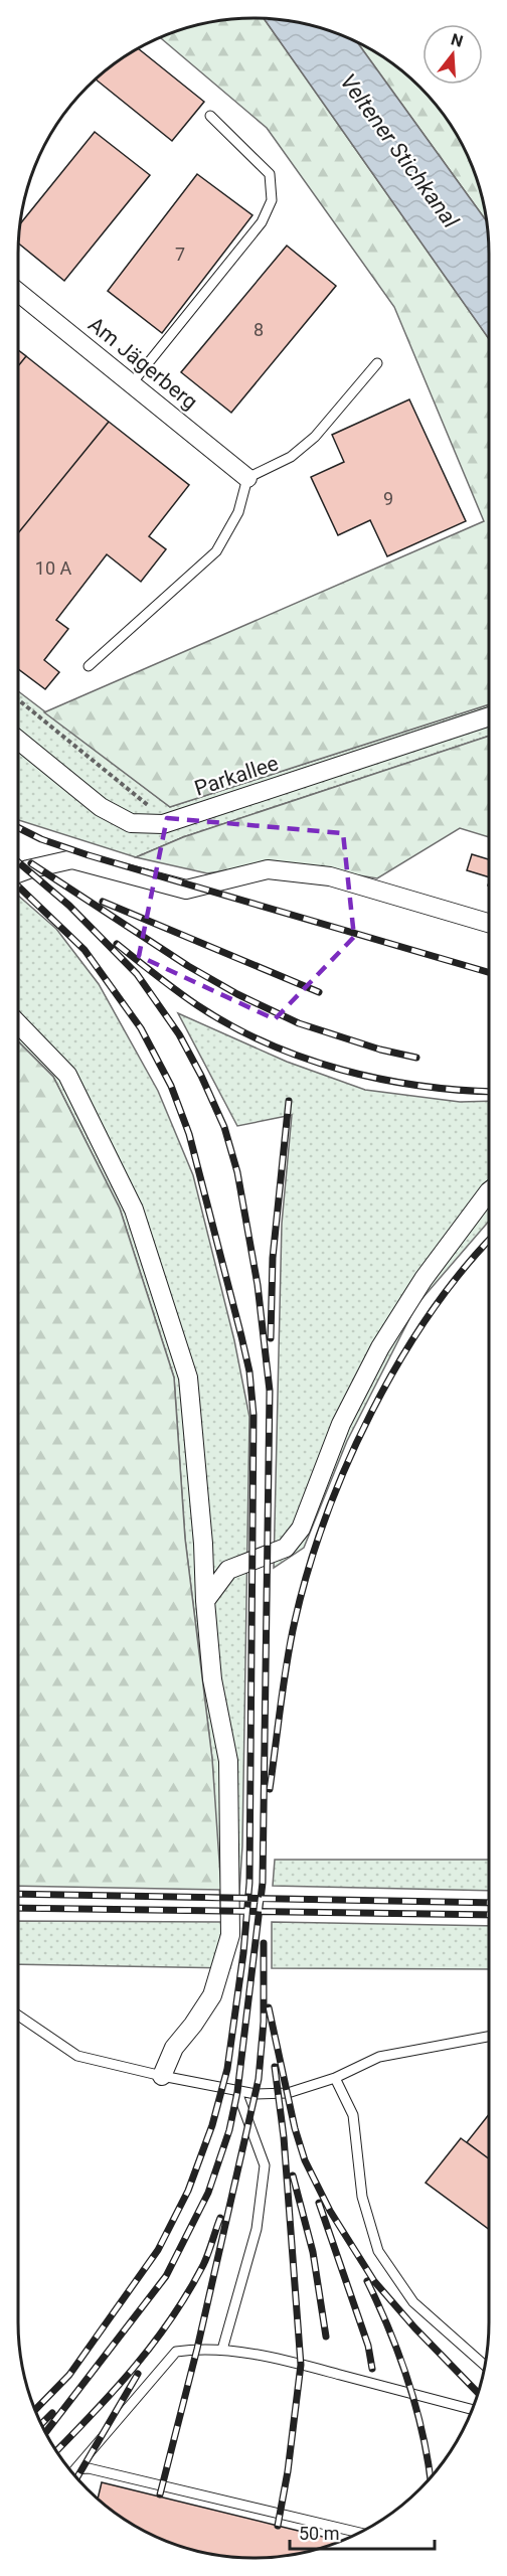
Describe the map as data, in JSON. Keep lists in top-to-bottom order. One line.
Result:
{"streets":{"street":["Am Jägerberg","Parkallee"]},"water":["Veltener Stichkanal"],"house_numbers":["7","8","9","10 A"],"scale_bar":"50 m","north":"top"}
